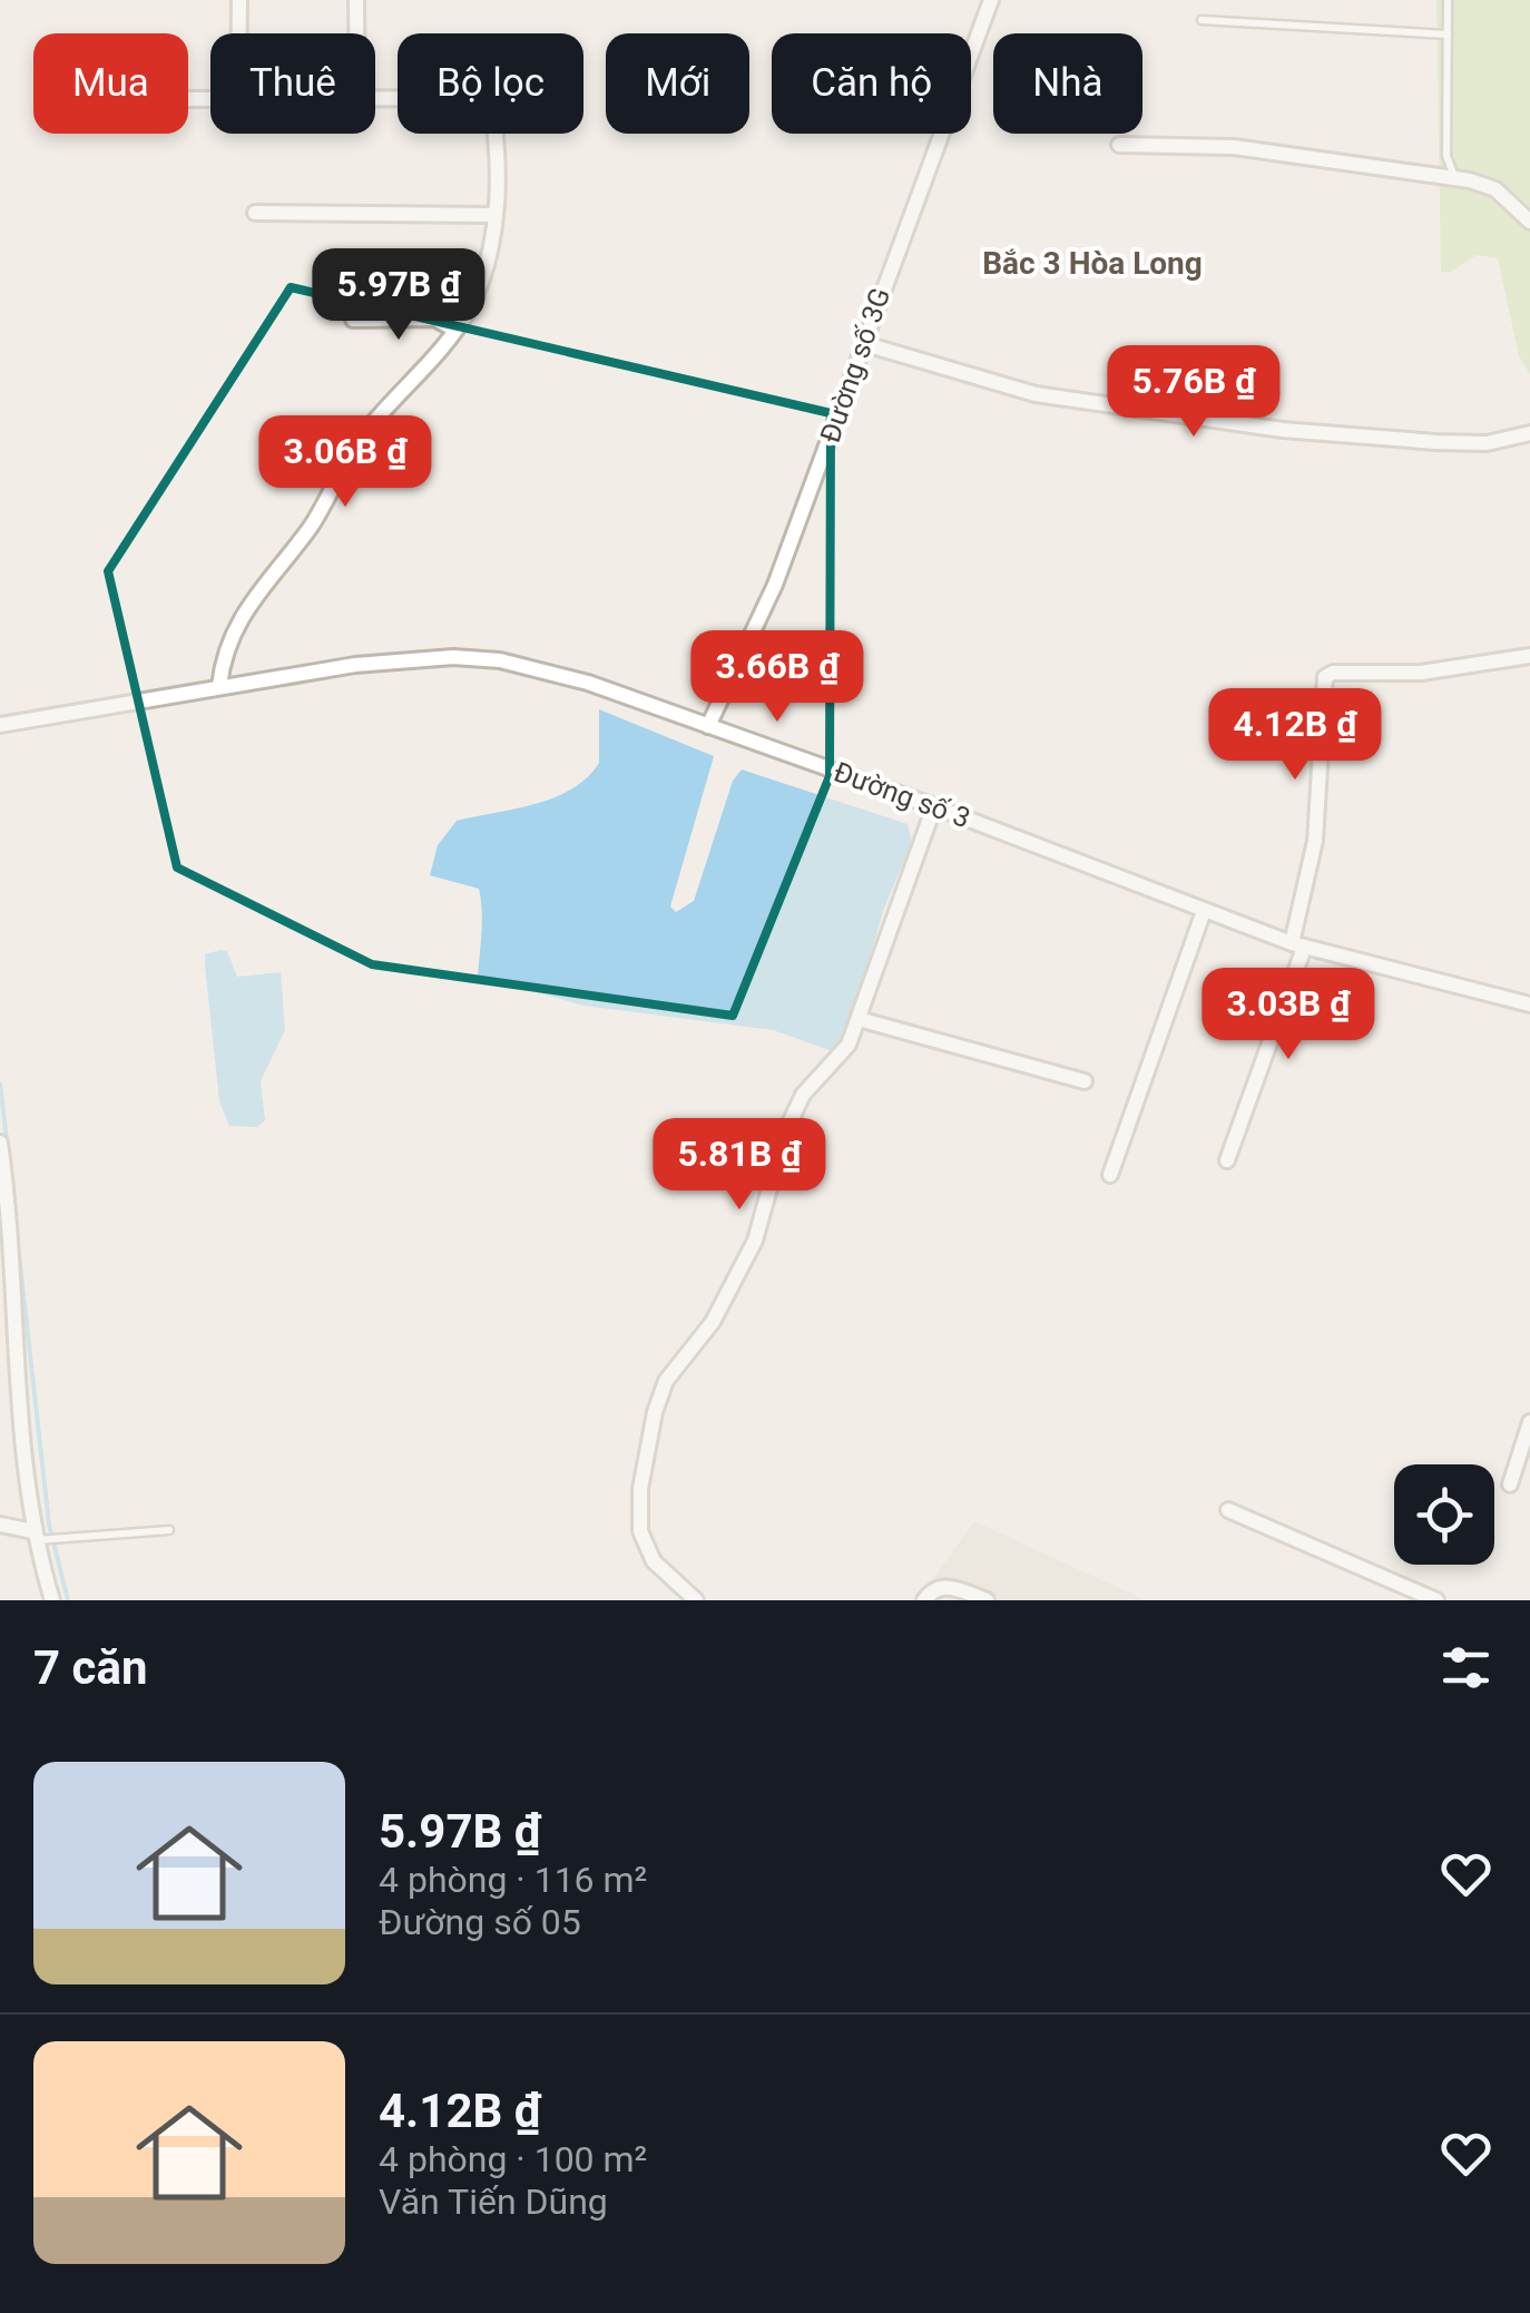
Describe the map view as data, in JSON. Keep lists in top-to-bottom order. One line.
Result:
{"streets":{"street":["Đường số 3G","Đường số 3"]},"crossings":[["Đường số 3G","Đường số 3"]],"districts":["Bắc 3 Hòa Long"],"page":{"chip":["Mua","Thuê","Bộ lọc","Mới","Căn hộ","Nhà"],"price":["5.97B ₫","5.76B ₫","3.06B ₫","3.66B ₫","4.12B ₫","3.03B ₫","5.81B ₫"],"heading":"7 căn","list":[{"name":"5.97B ₫","note":"4 phòng · 116 m² · Đường số 05"},{"name":"4.12B ₫","note":"4 phòng · 100 m² · Văn Tiến Dũng"}]}}
